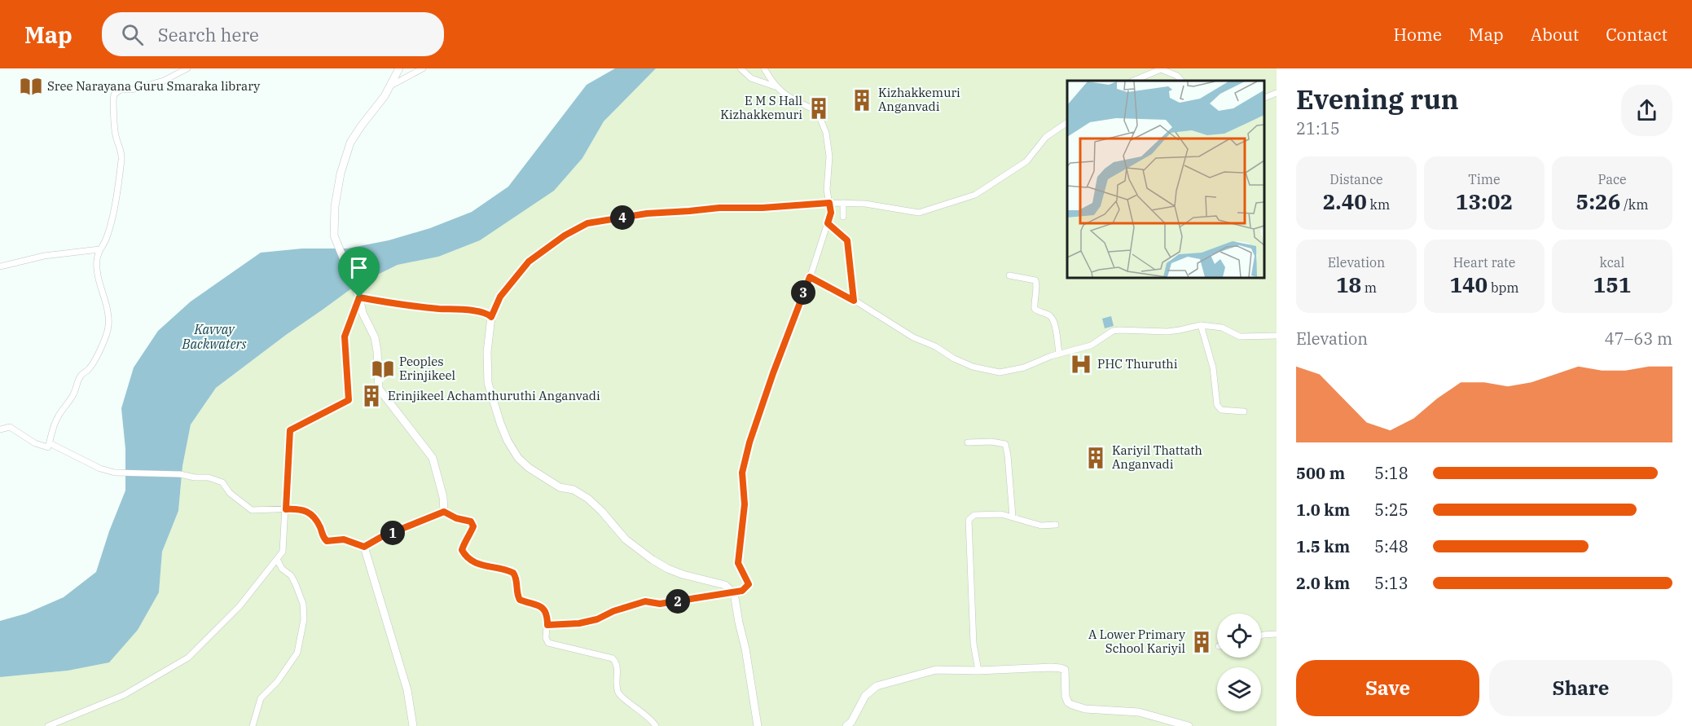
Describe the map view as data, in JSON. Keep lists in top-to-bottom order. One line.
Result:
{"water":["Kavvay Backwaters"],"places":{"library":["Sree Narayana Guru Smaraka library","Peoples Erinjikeel"],"building":["Kizhakkemuri Anganvadi","E M S Hall Kizhakkemuri","Erinjikeel Achamthuruthi Anganvadi","Kariyil Thattath Anganvadi","A Lower Primary School Kariyil"],"hospital":["PHC Thuruthi"]},"page":{"header":"Map","search":"Search here","nav":["Home","Map","About","Contact"],"heading":["Evening run","21:15"],"stats":[["Distance","2.40 km"],["Time","13:02"],["Pace","5:26 /km"],["Elevation","18 m"],["Heart rate","140 bpm"],["kcal","151"]],"pins":["4","3","1","2"],"chart":["Elevation","47–63 m"],"list":[{"name":"500 m","note":"5:18"},{"name":"1.0 km","note":"5:25"},{"name":"1.5 km","note":"5:48"},{"name":"2.0 km","note":"5:13"}],"buttons":["Save","Share"]}}
